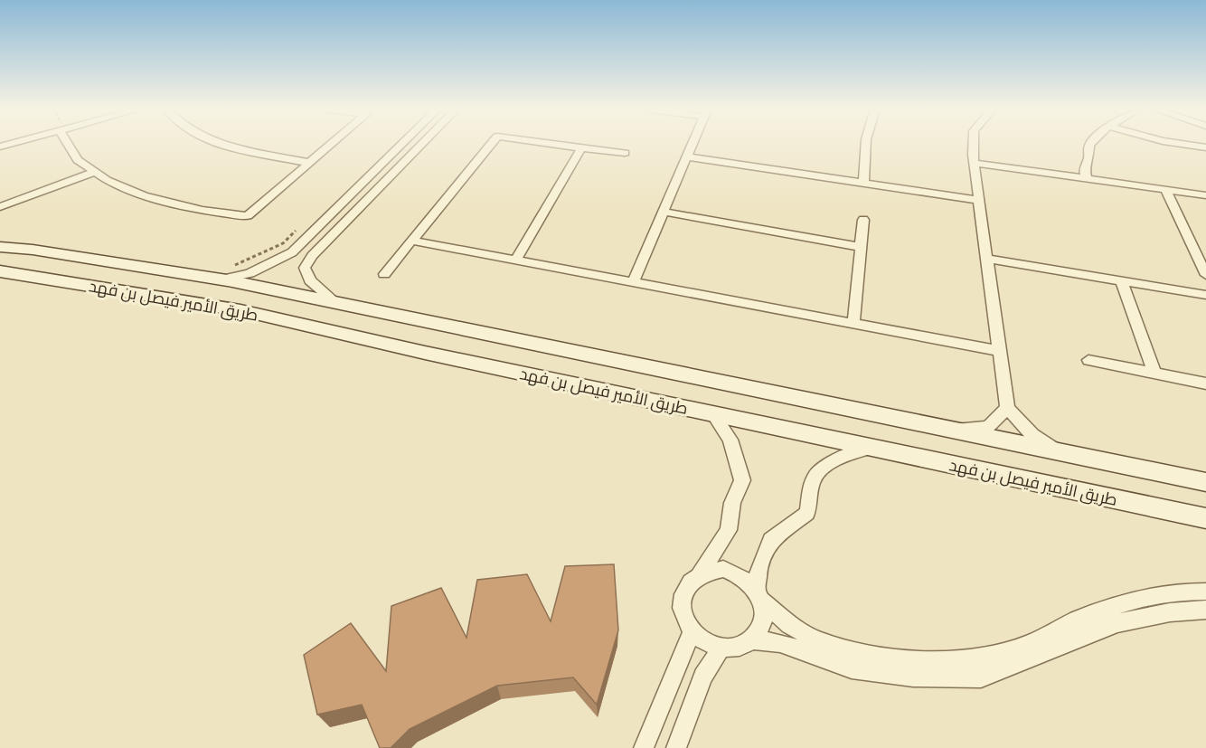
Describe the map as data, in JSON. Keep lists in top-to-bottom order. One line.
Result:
{"streets":{"main road":["طريق الأمير فيصل بن فهد"]}}
